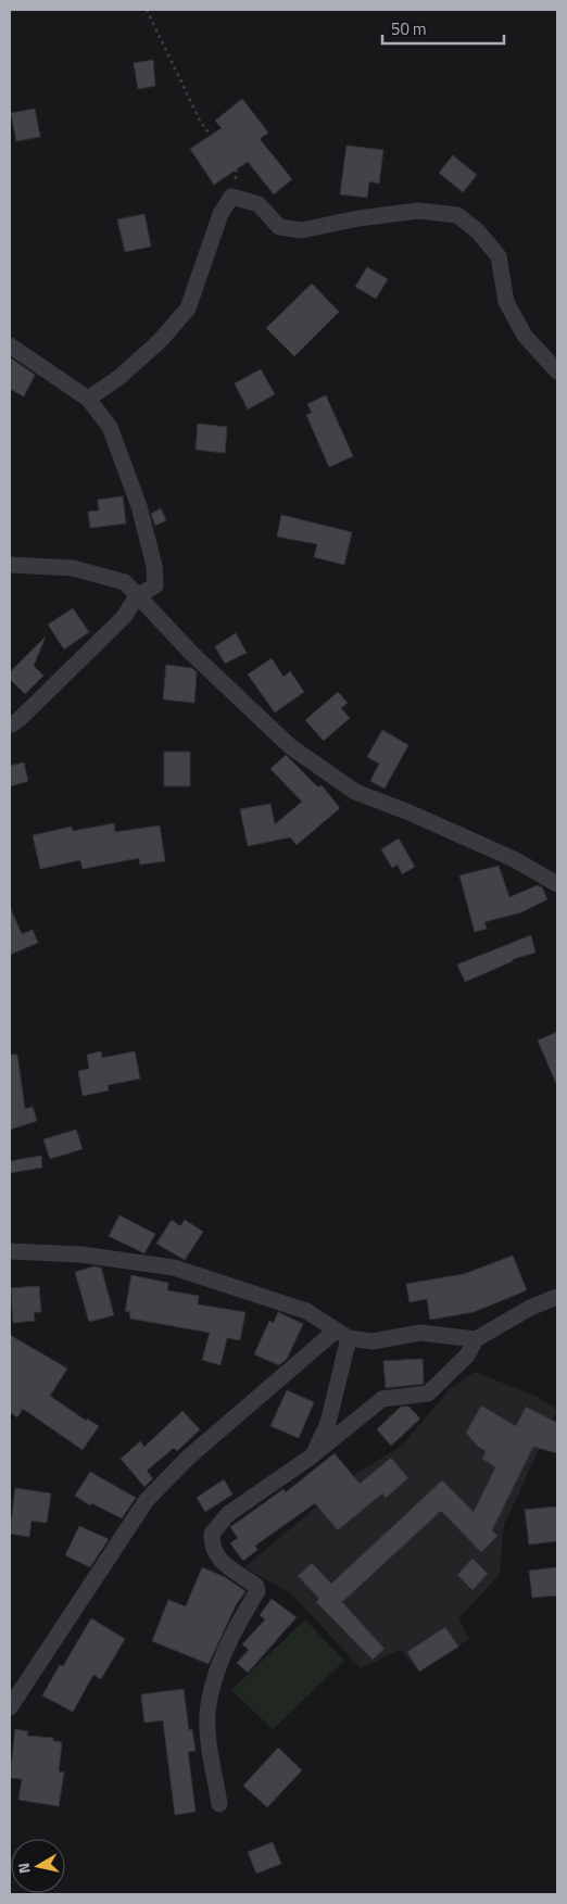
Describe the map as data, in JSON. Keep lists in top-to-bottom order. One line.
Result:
{"scale_bar":"50 m","north":"left"}
